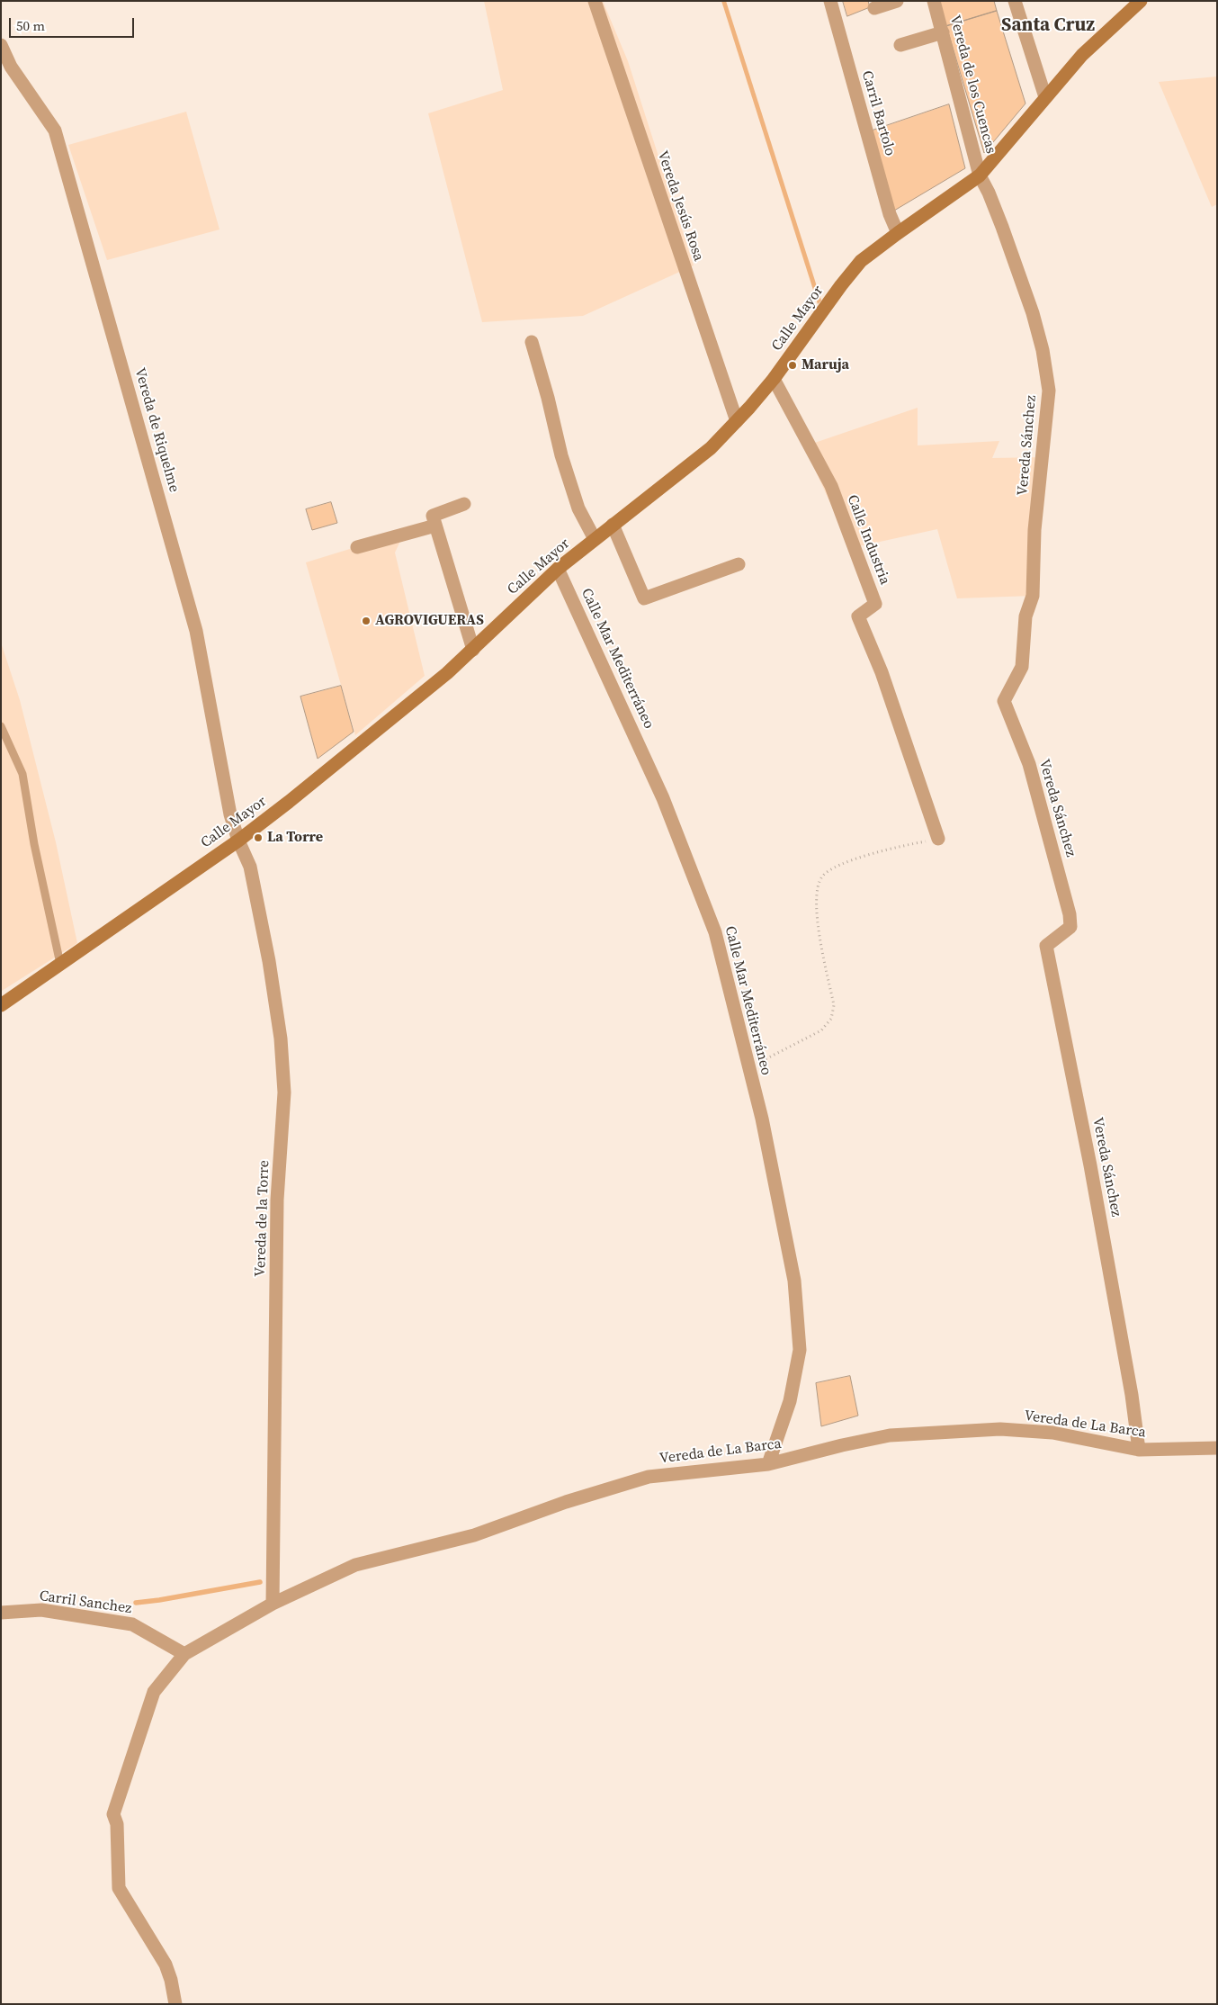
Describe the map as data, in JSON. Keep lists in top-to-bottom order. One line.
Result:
{"streets":{"main road":["Calle Mayor"],"street":["Vereda de los Cuencas","Carril Bartolo","Vereda Jesús Rosa","Vereda de Riquelme","Vereda Sánchez","Calle Industria","Calle Mar Mediterráneo","Vereda de la Torre","Vereda de La Barca","Carril Sanchez"]},"crossings":[["Vereda de los Cuencas","Calle Mayor"],["Vereda de los Cuencas","Vereda Sánchez"],["Carril Bartolo","Calle Mayor"],["Vereda Jesús Rosa","Calle Mayor"],["Calle Mayor","Vereda de Riquelme"],["Calle Mayor","Vereda Sánchez"],["Calle Mayor","Calle Industria"],["Calle Mayor","Calle Mar Mediterráneo"],["Calle Mayor","Vereda de la Torre"],["Vereda de Riquelme","Vereda de la Torre"],["Vereda Sánchez","Vereda de La Barca"],["Calle Mar Mediterráneo","Vereda de La Barca"],["Vereda de la Torre","Vereda de La Barca"],["Vereda de La Barca","Carril Sanchez"]],"districts":["Santa Cruz"],"places":["Maruja","AGROVIGUERAS","La Torre"],"scale_bar":"50 m"}
